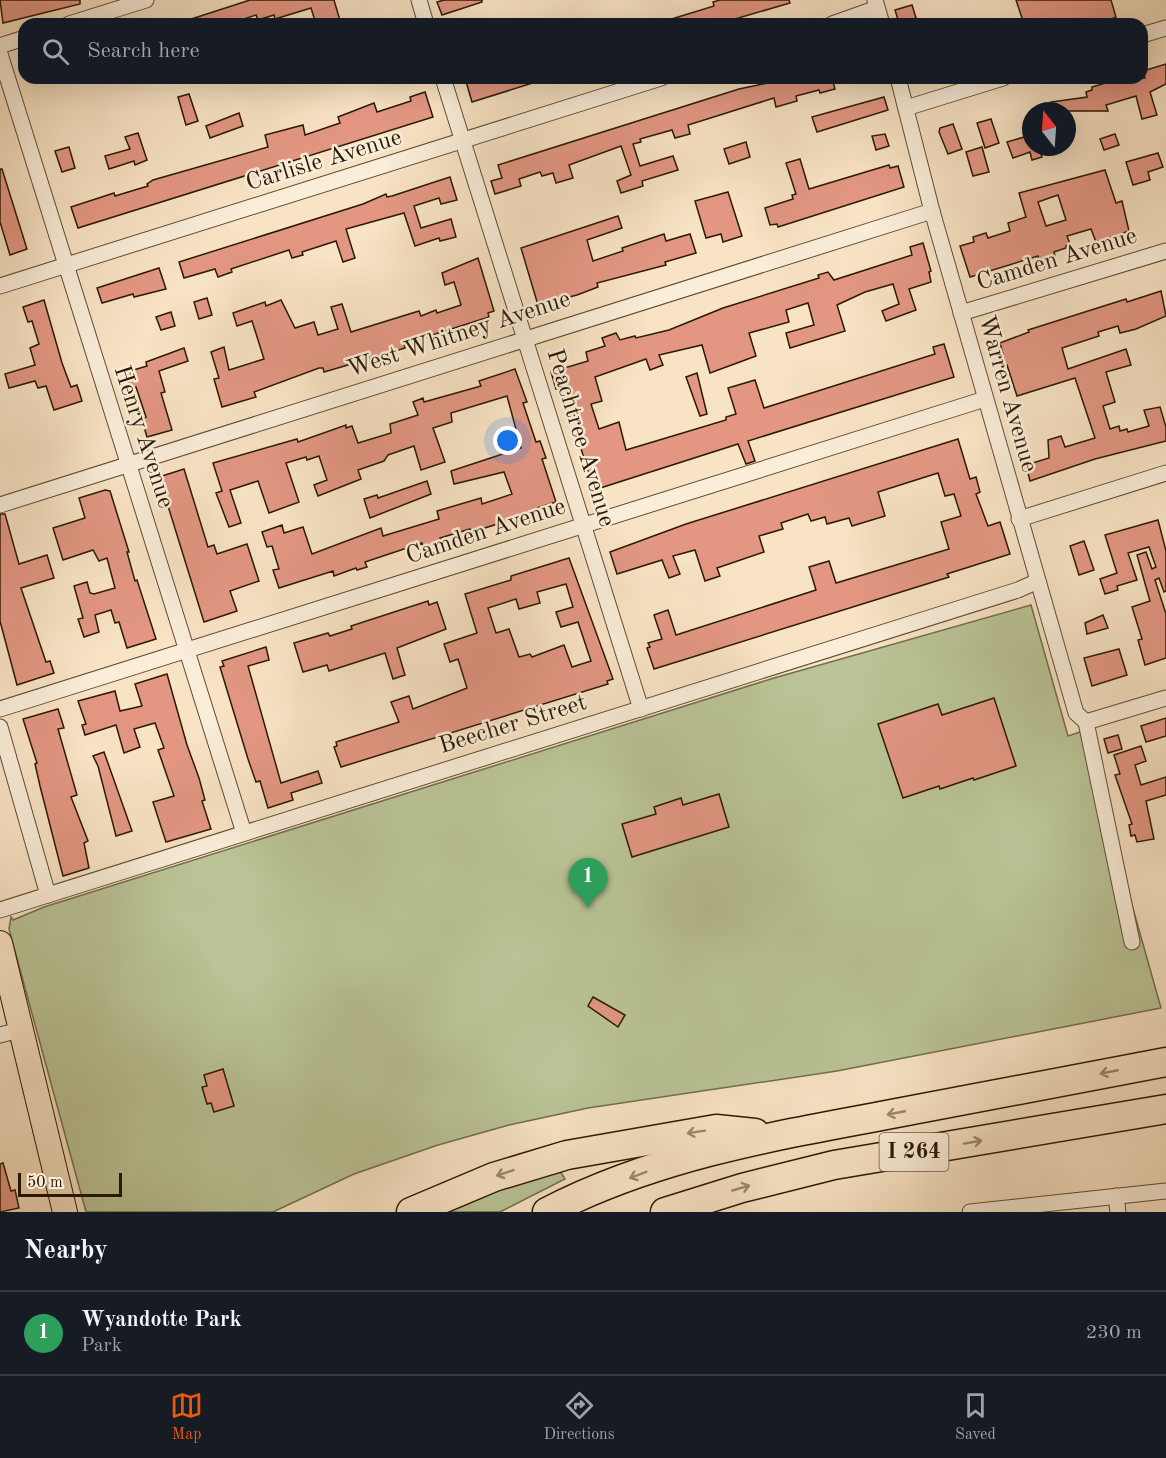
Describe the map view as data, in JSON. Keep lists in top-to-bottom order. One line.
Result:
{"streets":{"highway":["I 264"],"street":["Carlisle Avenue","Camden Avenue","West Whitney Avenue","Warren Avenue","Henry Avenue","Peachtree Avenue","Beecher Street"]},"crossings":[["Carlisle Avenue","Henry Avenue"],["Carlisle Avenue","Peachtree Avenue"],["Camden Avenue","Warren Avenue"],["Camden Avenue","Henry Avenue"],["Camden Avenue","Peachtree Avenue"],["West Whitney Avenue","Warren Avenue"],["West Whitney Avenue","Henry Avenue"],["West Whitney Avenue","Peachtree Avenue"],["Warren Avenue","Beecher Street"],["Henry Avenue","Beecher Street"],["Peachtree Avenue","Beecher Street"]],"scale_bar":"50 m","north":"top","page":{"search":"Search here","pins":"1","scale":"50 m","heading":"Nearby","list":[{"mark":"1","name":"Wyandotte Park","note":"Park","value":"230 m"}],"nav":["Map","Directions","Saved"]}}
